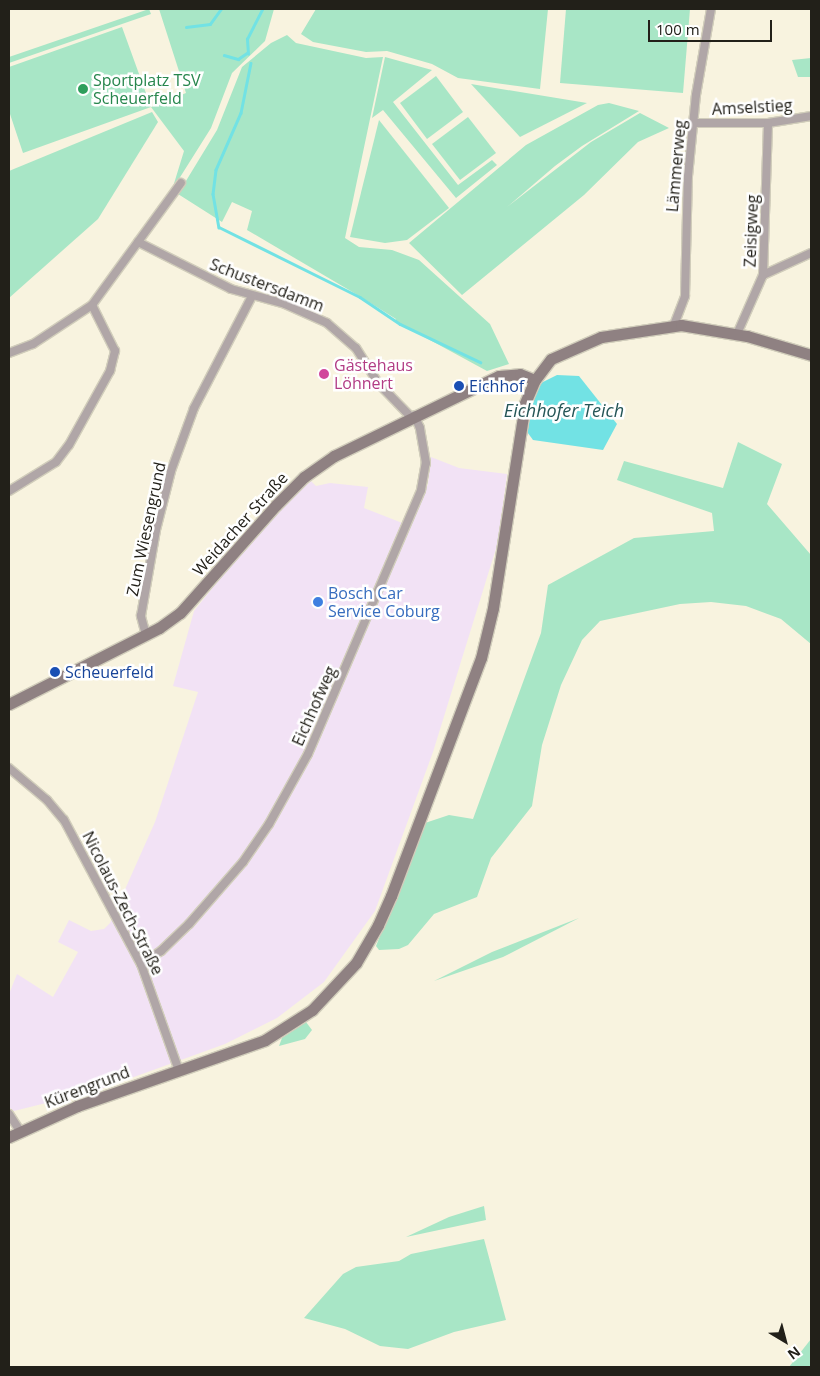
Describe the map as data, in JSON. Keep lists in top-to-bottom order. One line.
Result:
{"streets":{"main road":["Weidacher Straße","Kürengrund"],"street":["Amselstieg","Lämmerweg","Zeisigweg","Schustersdamm","Zum Wiesengrund","Eichhofweg","Nicolaus-Zech-Straße"]},"crossings":[["Amselstieg","Lämmerweg"],["Amselstieg","Zeisigweg"],["Schustersdamm","Weidacher Straße"],["Schustersdamm","Zum Wiesengrund"],["Schustersdamm","Eichhofweg"],["Weidacher Straße","Zum Wiesengrund"],["Weidacher Straße","Eichhofweg"],["Weidacher Straße","Kürengrund"],["Eichhofweg","Nicolaus-Zech-Straße"],["Nicolaus-Zech-Straße","Kürengrund"]],"water":["Eichhofer Teich"],"places":["Sportplatz TSV Scheuerfeld","Gästehaus Löhnert","Eichhof","Bosch Car Service Coburg","Scheuerfeld"],"scale_bar":"100 m","north":"bottom right"}
